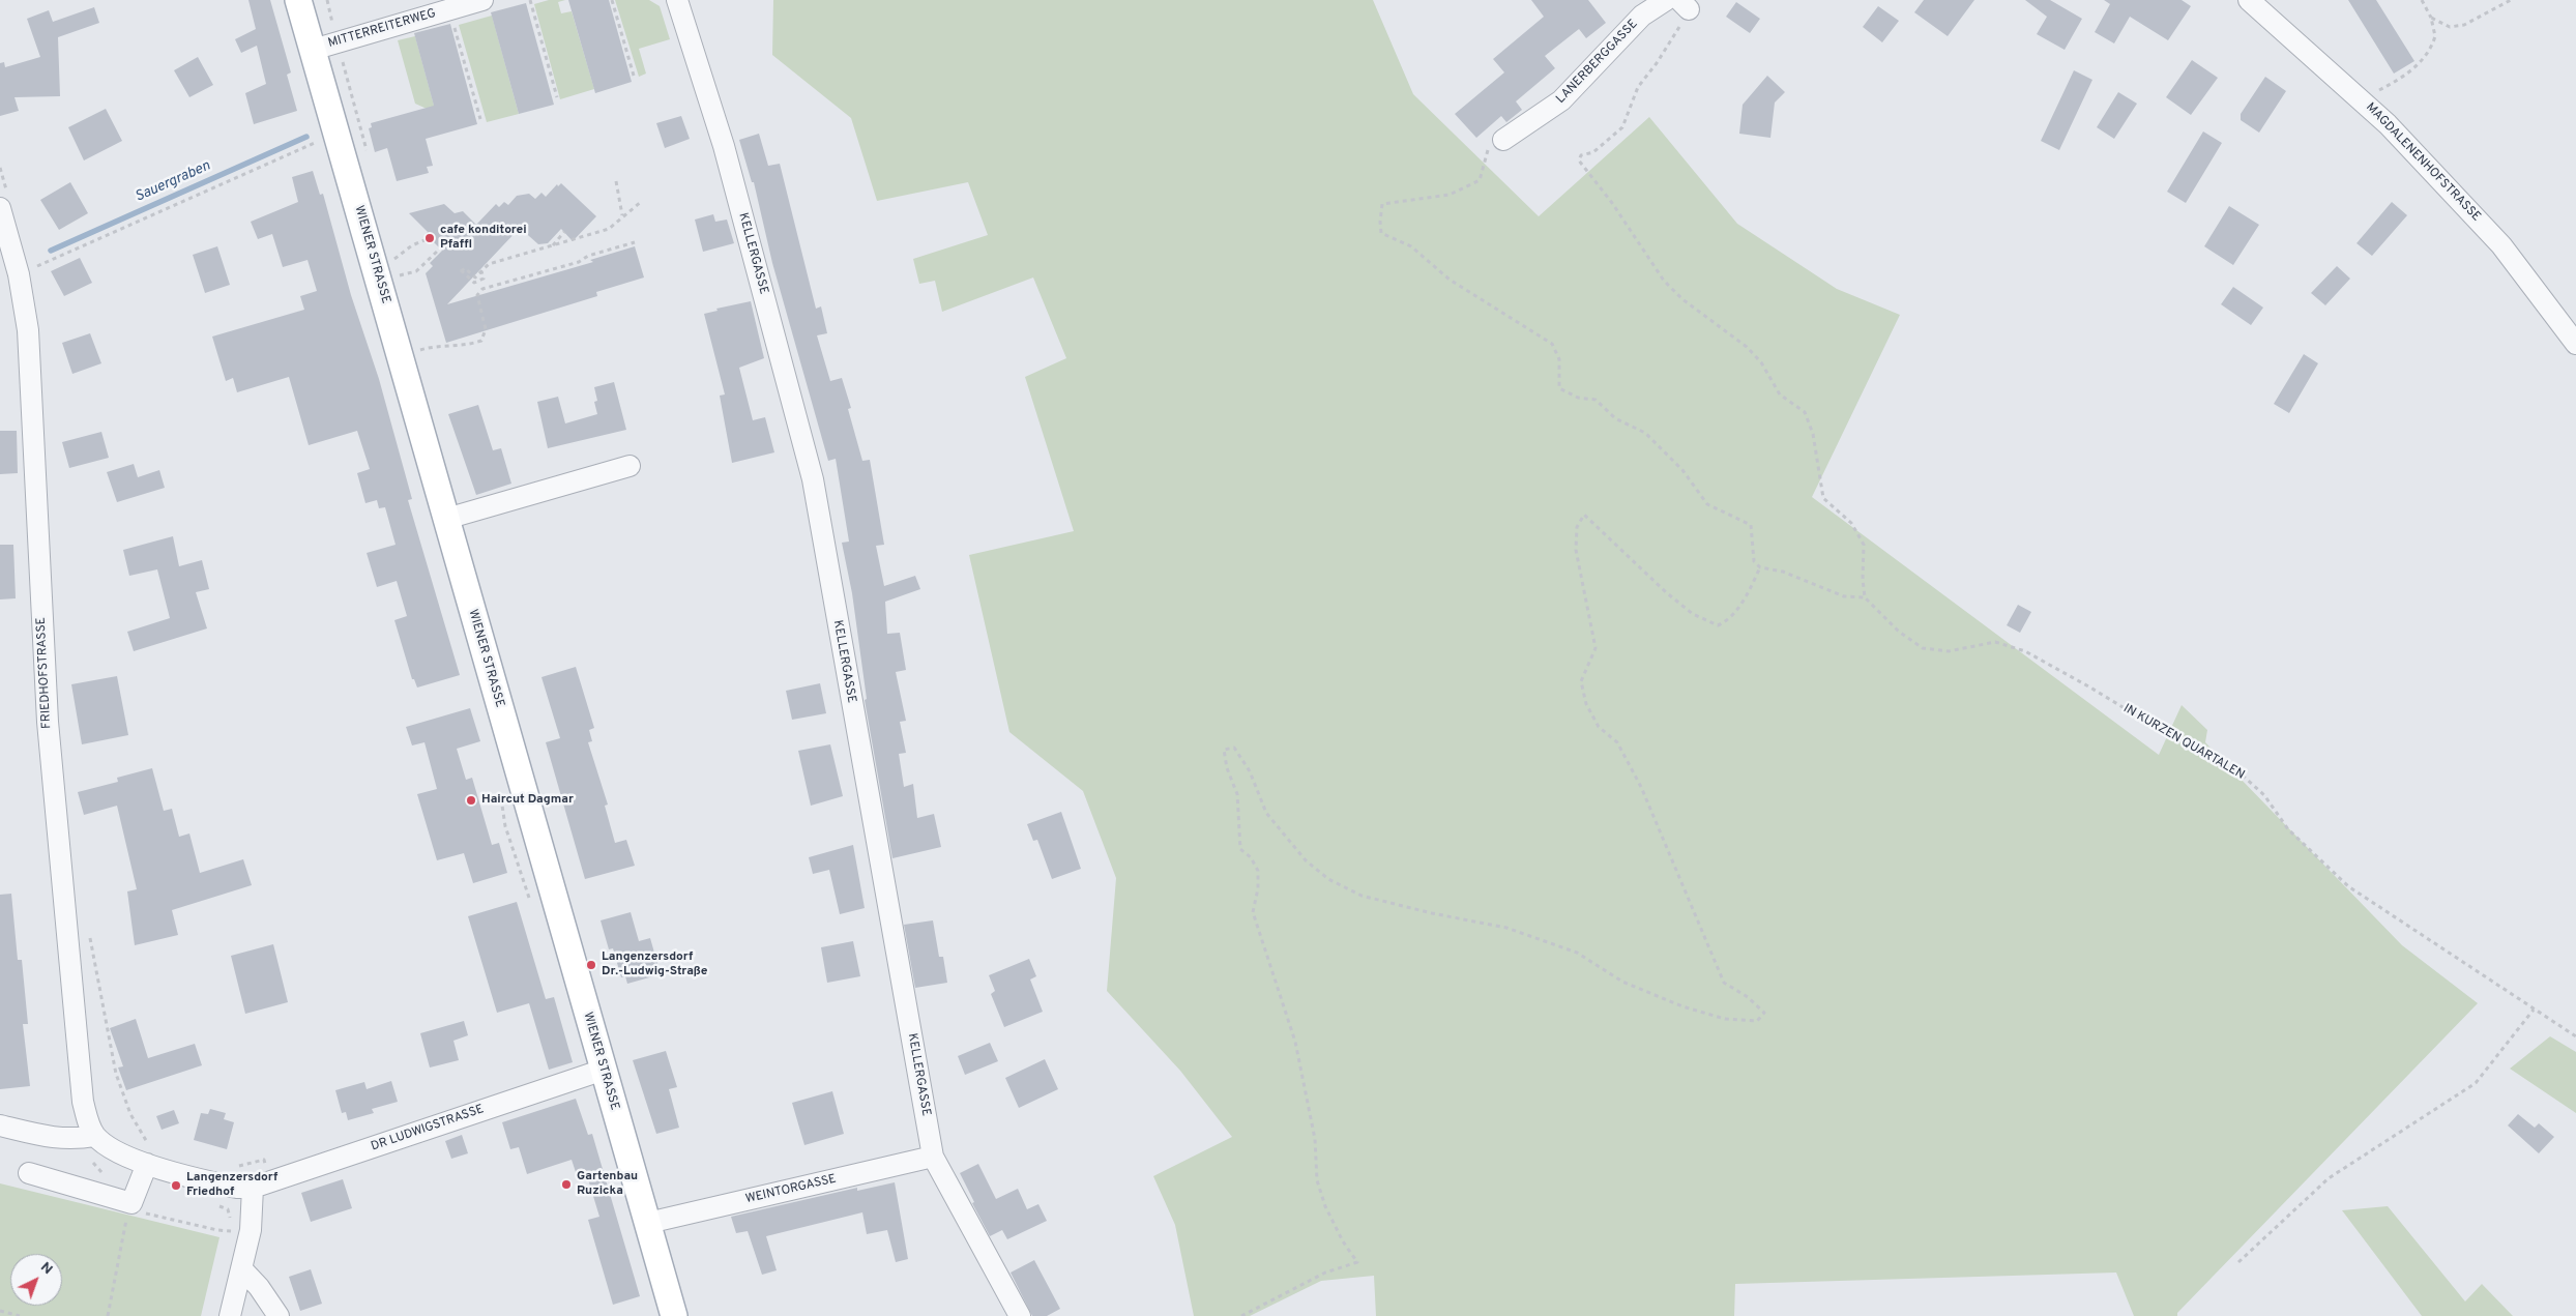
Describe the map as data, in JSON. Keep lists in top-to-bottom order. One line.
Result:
{"streets":{"main road":["WIENER STRASSE"],"street":["MITTERREITERWEG","LANERBERGGASSE","MAGDALENENHOFSTRASSE","KELLERGASSE","FRIEDHOFSTRASSE","DR LUDWIGSTRASSE","WEINTORGASSE"],"path":["IN KURZEN QUARTALEN"]},"crossings":[["MITTERREITERWEG","WIENER STRASSE"],["KELLERGASSE","WEINTORGASSE"],["WIENER STRASSE","DR LUDWIGSTRASSE"],["WIENER STRASSE","WEINTORGASSE"]],"water":["Sauergraben"],"places":["cafe konditorei Pfaffl","Haircut Dagmar","Langenzersdorf Dr.-Ludwig-Straße","Gartenbau Ruzicka","Langenzersdorf Friedhof"],"north":"top right"}
